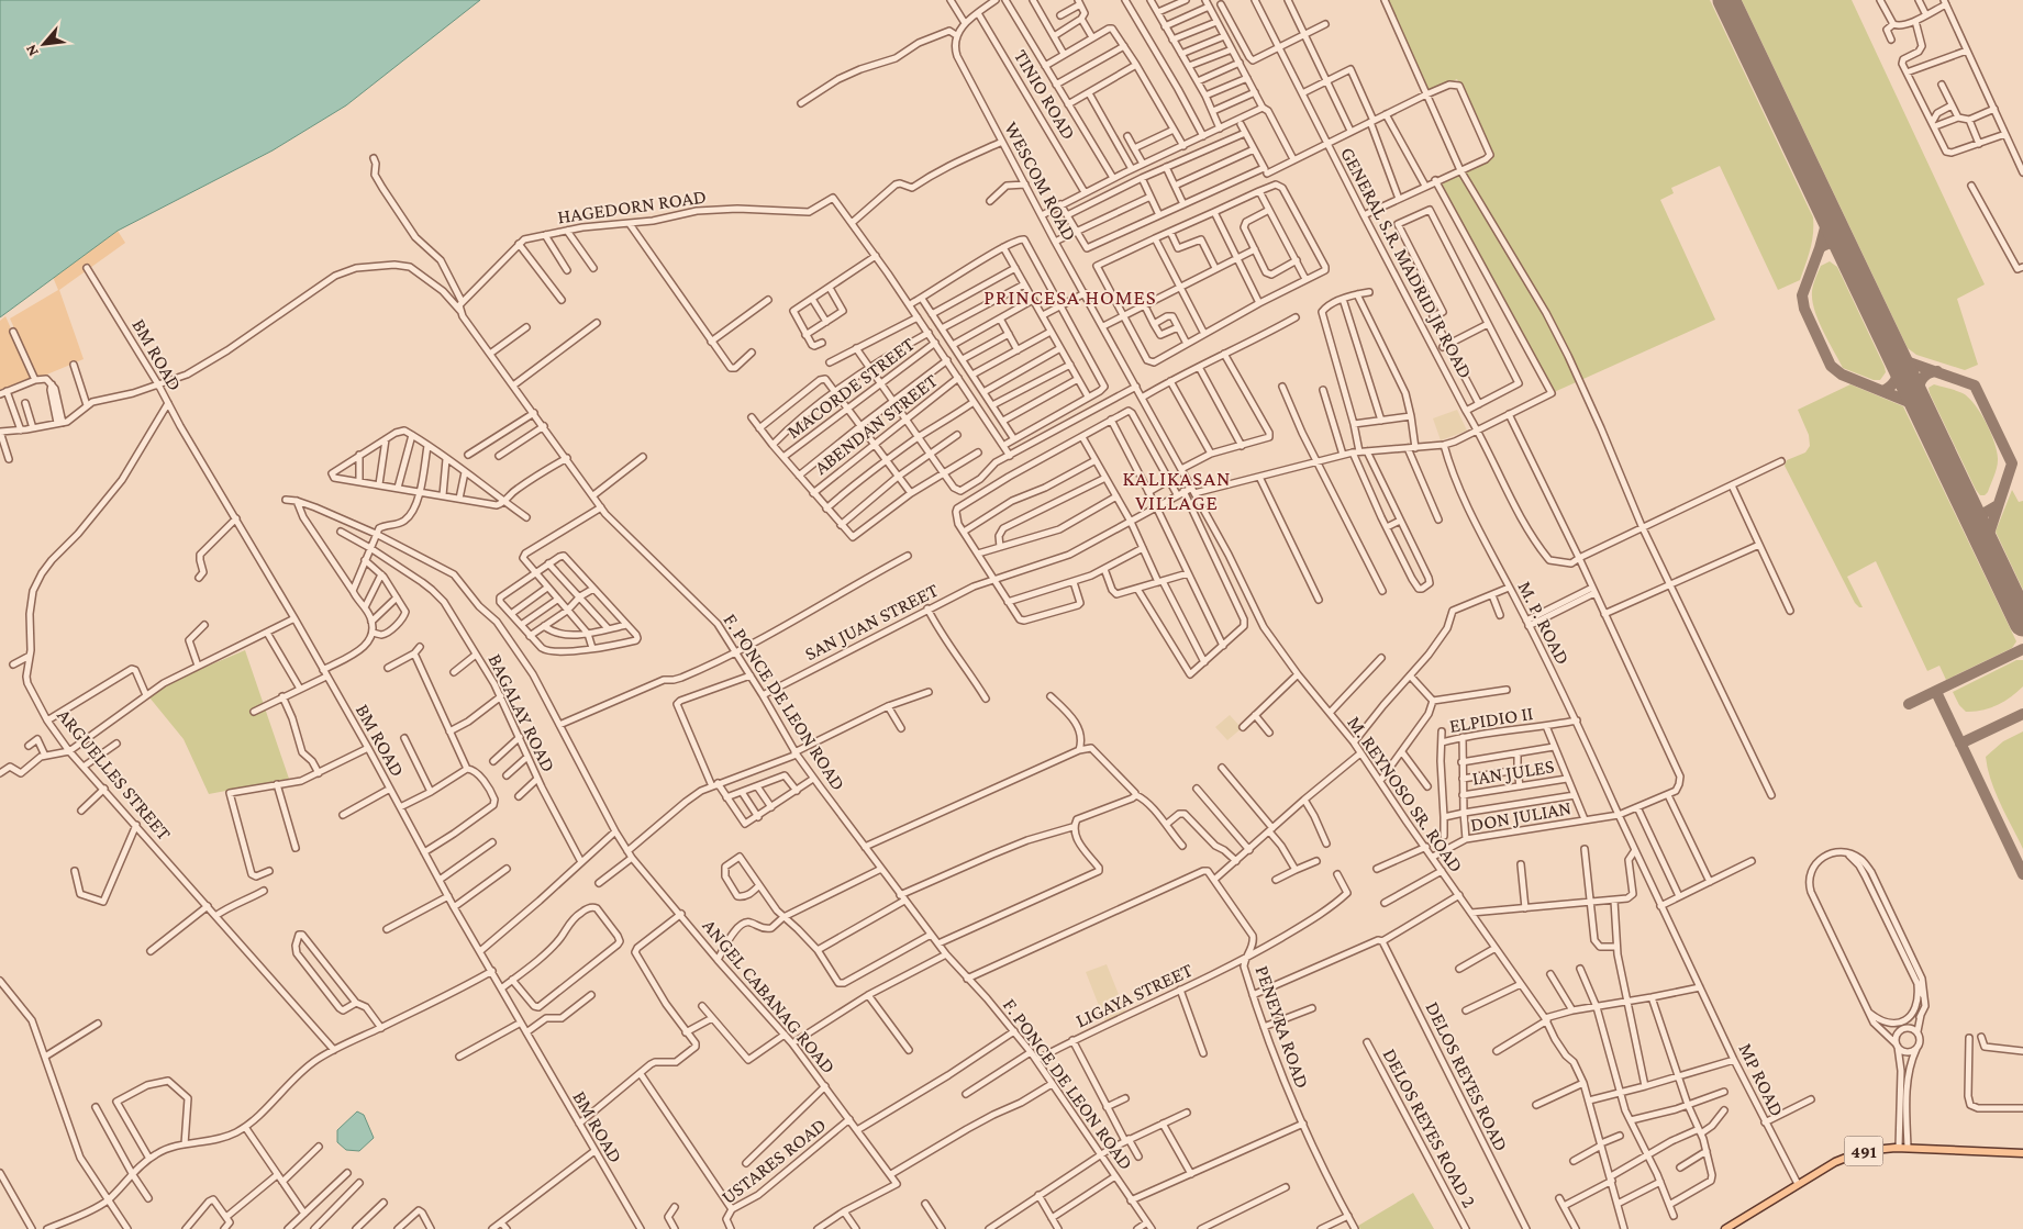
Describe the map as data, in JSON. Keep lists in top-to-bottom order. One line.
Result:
{"streets":{"main road":["491"],"street":["TINIO ROAD","WESCOM ROAD","HAGEDORN ROAD","GENERAL S.R. MADRID JR ROAD","BM ROAD","MACORDE STREET","ABENDAN STREET","SAN JUAN STREET","M. P. ROAD","F. PONCE DE LEON ROAD","BAGALAY ROAD","ELPIDIO II","IAN JULES","ARGUELLES STREET","M. REYNOSO SR. ROAD","DON JULIAN","LIGAYA STREET","ANGEL CABANAG ROAD","PENEYRA ROAD","DELOS REYES ROAD","MP ROAD","DELOS REYES ROAD 2","USTARES ROAD"]},"crossings":[["WESCOM ROAD","M. REYNOSO SR. ROAD"],["HAGEDORN ROAD","F. PONCE DE LEON ROAD"],["BM ROAD","F. PONCE DE LEON ROAD"],["BM ROAD","ARGUELLES STREET"],["SAN JUAN STREET","F. PONCE DE LEON ROAD"],["SAN JUAN STREET","M. REYNOSO SR. ROAD"],["M. P. ROAD","ELPIDIO II"],["M. P. ROAD","DON JULIAN"],["M. P. ROAD","MP ROAD"],["F. PONCE DE LEON ROAD","LIGAYA STREET"],["M. REYNOSO SR. ROAD","DON JULIAN"],["LIGAYA STREET","PENEYRA ROAD"],["ANGEL CABANAG ROAD","USTARES ROAD"],["MP ROAD","491"]],"districts":["PRINCESA HOMES","KALIKASAN VILLAGE"],"north":"bottom left"}
